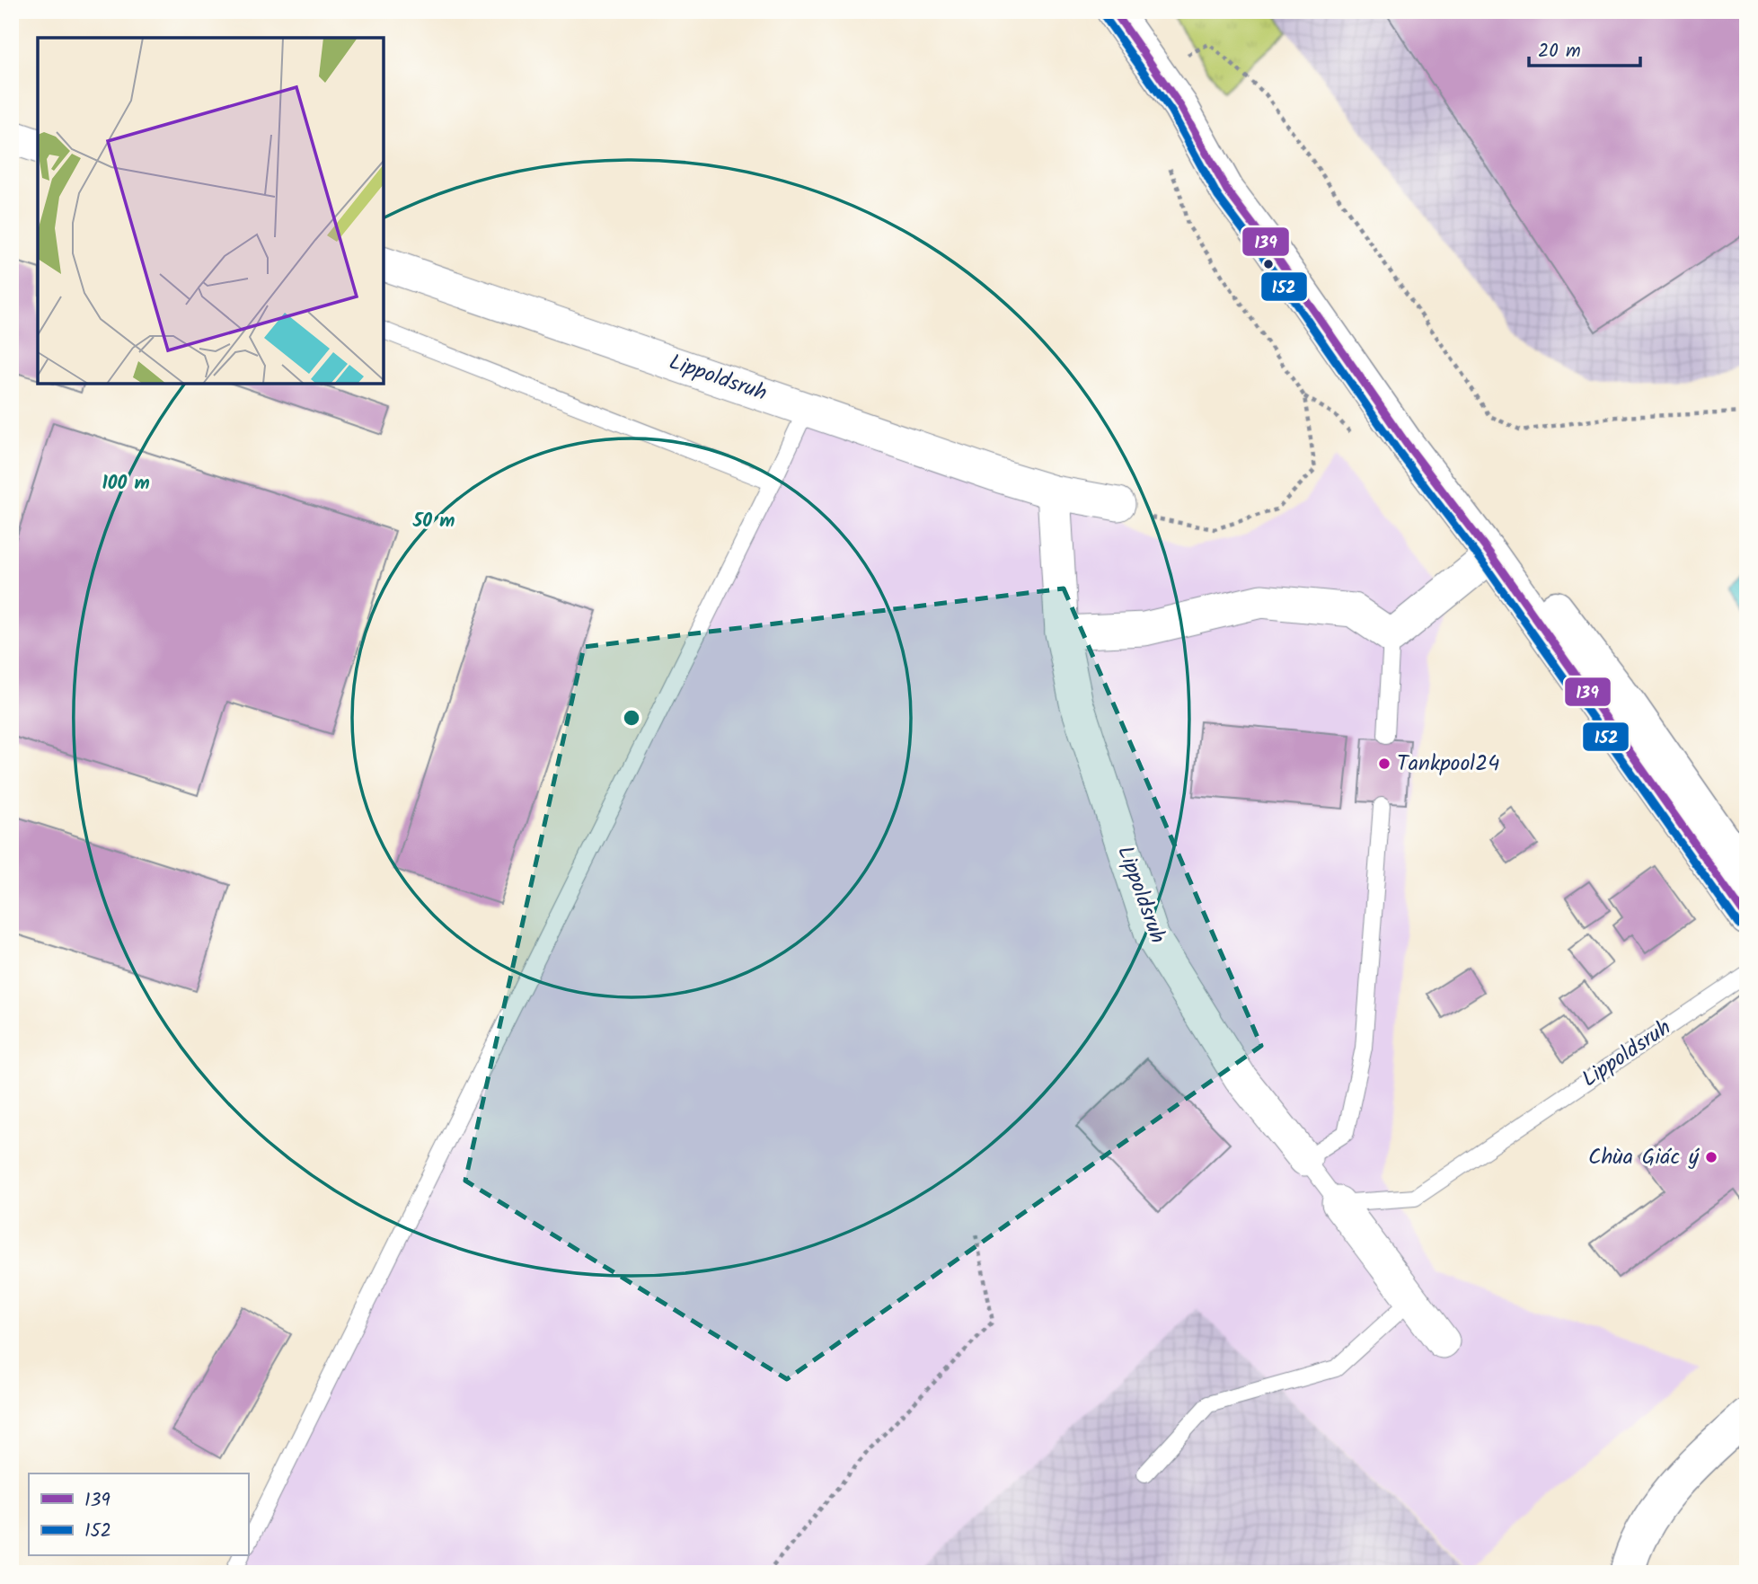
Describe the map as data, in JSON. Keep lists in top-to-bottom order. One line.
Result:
{"streets":{"street":["Lippoldsruh"]},"places":["Tankpool24","Chùa Giác ý"],"lines":["transit line 139","transit line 152"],"legend":["139","152"],"scale_bar":"20 m","rings":["100 m","50 m"]}
